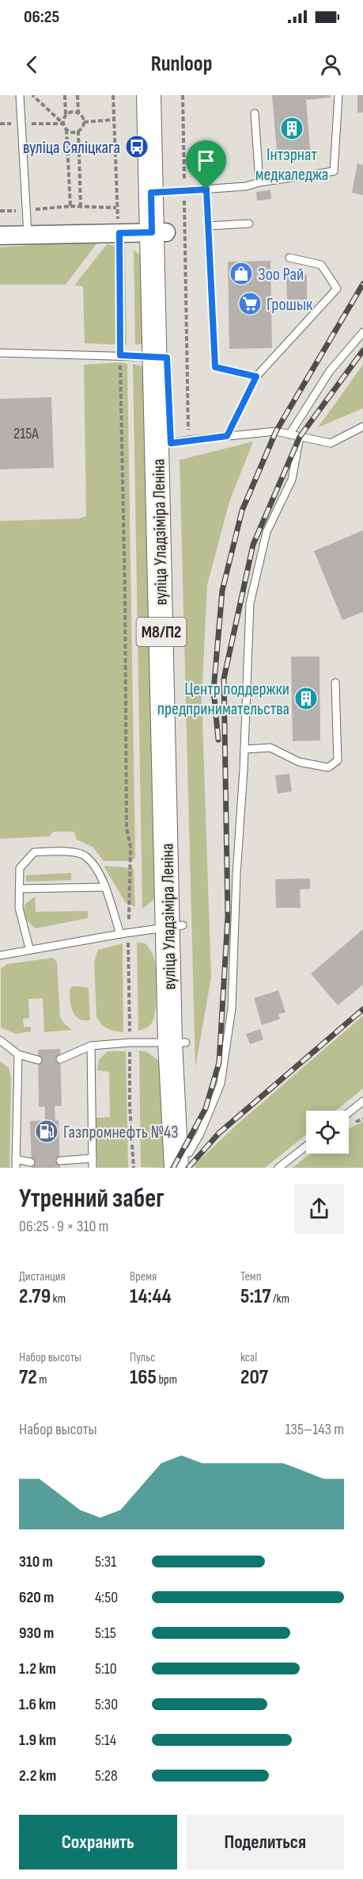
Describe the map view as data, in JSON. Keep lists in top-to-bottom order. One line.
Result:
{"streets":{"main road":["вуліца Уладзіміра Леніна","М8/П2"]},"places":{"building":["Інтэрнат медкаледжа","Центр поддержки предпринимательства"],"bus stop":["вуліца Сяліцкага"],"shop":["Зоо Рай"],"supermarket":["Грошык"],"fuel station":["Газпромнефть №43"]},"house_numbers":["215А"],"page":{"status":"06:25","header":"Runloop","heading":["Утренний забег","06:25 · 9 × 310 m"],"stats":[["Дистанция","2.79 km"],["Время","14:44"],["Темп","5:17 /km"],["Набор высоты","72 m"],["Пульс","165 bpm"],["kcal","207"]],"chart":["Набор высоты","135–143 m"],"list":[{"name":"310 m","note":"5:31"},{"name":"620 m","note":"4:50"},{"name":"930 m","note":"5:15"},{"name":"1.2 km","note":"5:10"},{"name":"1.6 km","note":"5:30"},{"name":"1.9 km","note":"5:14"},{"name":"2.2 km","note":"5:28"}],"buttons":["Сохранить","Поделиться"]}}
